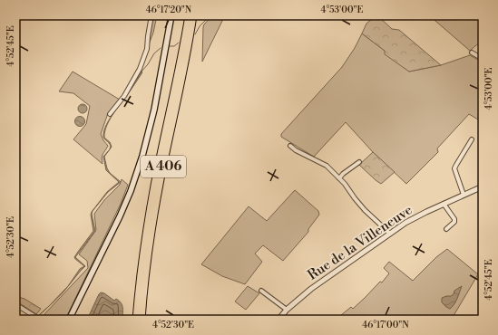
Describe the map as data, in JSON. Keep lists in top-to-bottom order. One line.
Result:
{"streets":{"highway":["A 406"],"street":["Rue de la Villeneuve"]},"coordinates":["46°17'20\"N","4°53'00\"E","4°52'45\"E","4°52'30\"E","46°17'00\"N"]}
